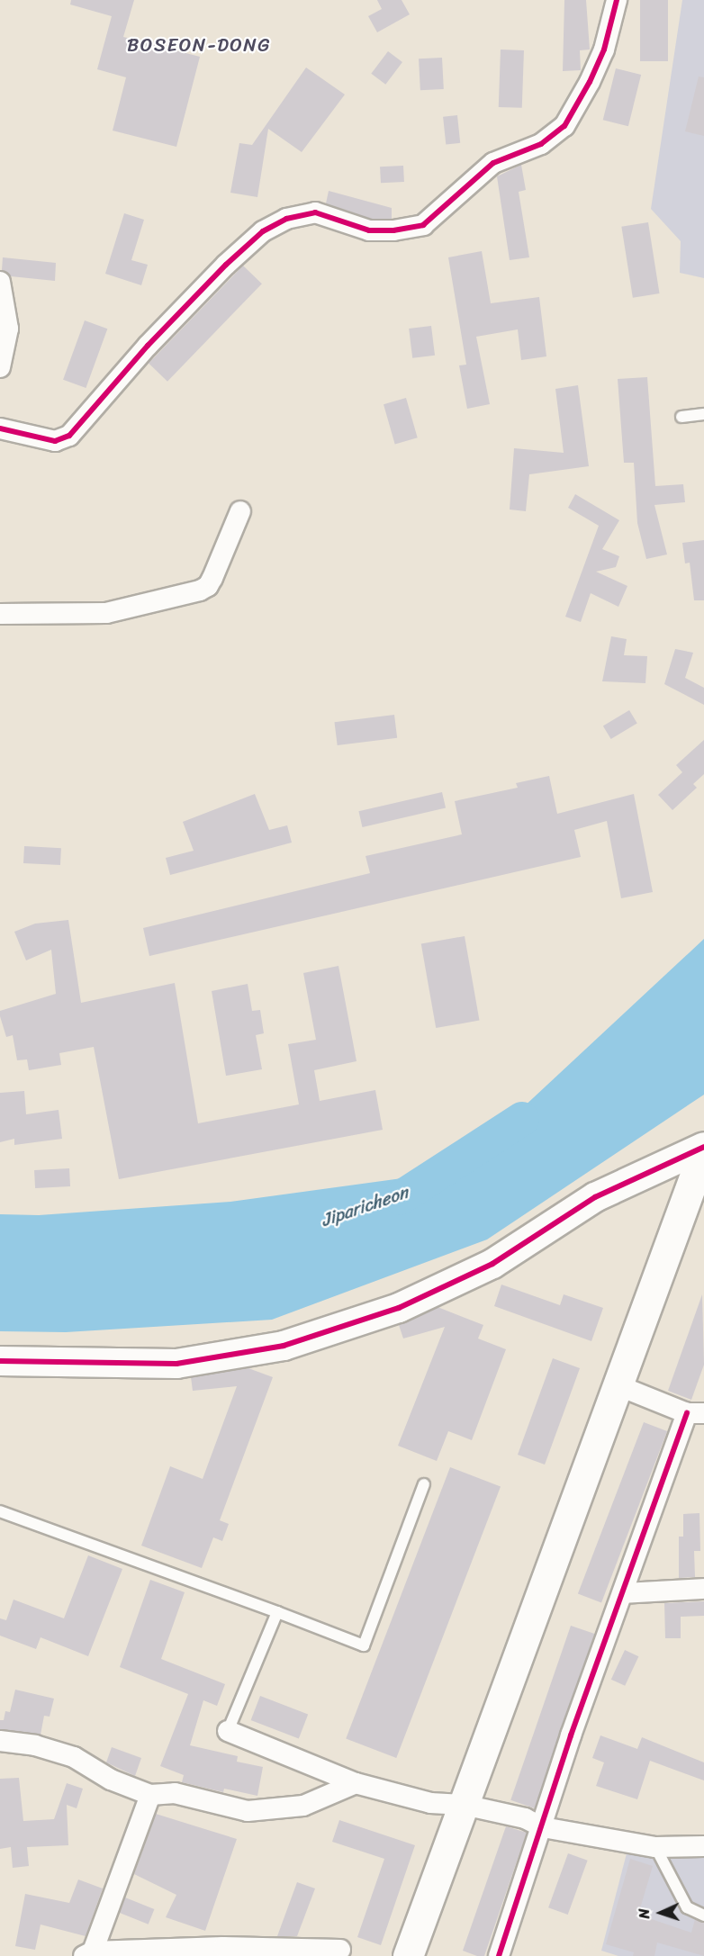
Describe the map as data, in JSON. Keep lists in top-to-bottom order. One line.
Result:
{"districts":["BOSEON-DONG"],"water":["Jiparicheon"],"north":"left"}
